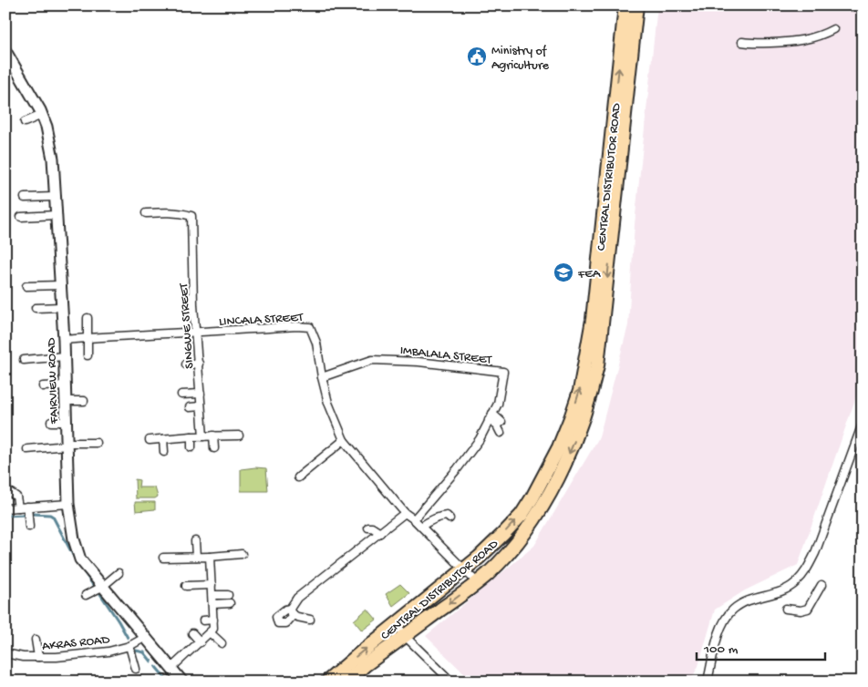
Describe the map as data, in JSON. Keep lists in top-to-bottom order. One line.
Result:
{"streets":{"highway":["CENTRAL DISTRIBUTOR ROAD"],"main road":["FAIRVIEW ROAD"],"street":["LINCALA STREET","SINGWE STREET","IMBALALA STREET","AKRAS ROAD"]},"crossings":[["CENTRAL DISTRIBUTOR ROAD","LINCALA STREET"],["LINCALA STREET","SINGWE STREET"],["LINCALA STREET","IMBALALA STREET"],["LINCALA STREET","FAIRVIEW ROAD"],["FAIRVIEW ROAD","AKRAS ROAD"]],"places":{"public building":["Ministry of Agriculture"],"school or university":["FEA"]},"scale_bar":"100 m"}
